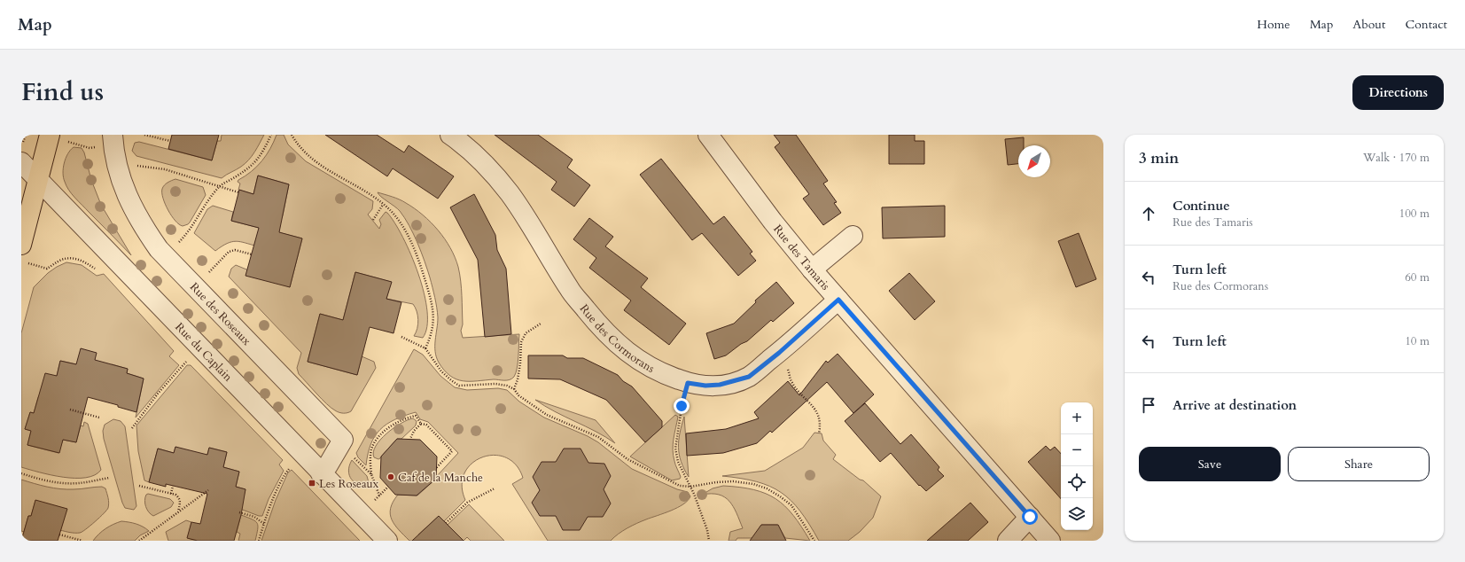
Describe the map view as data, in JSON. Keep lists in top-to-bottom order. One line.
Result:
{"streets":{"street":["Rue des Tamaris","Rue des Roseaux","Rue des Cormorans","Rue du Caplain"]},"crossings":[["Rue des Tamaris","Rue des Cormorans"]],"places":{"other":["Caf de la Manche"],"transit":["Les Roseaux"]},"north":"bottom left","page":{"header":"Map","nav":["Home","Map","About","Contact"],"title":"Find us","buttons":["Directions",["Save","Share"]],"heading":["3 min","Walk · 170 m"],"list":[["Continue","Rue des Tamaris","100 m"],["Turn left","Rue des Cormorans","60 m"],["Turn left","10 m"],"Arrive at destination"],"map_buttons":["+","−"]}}
